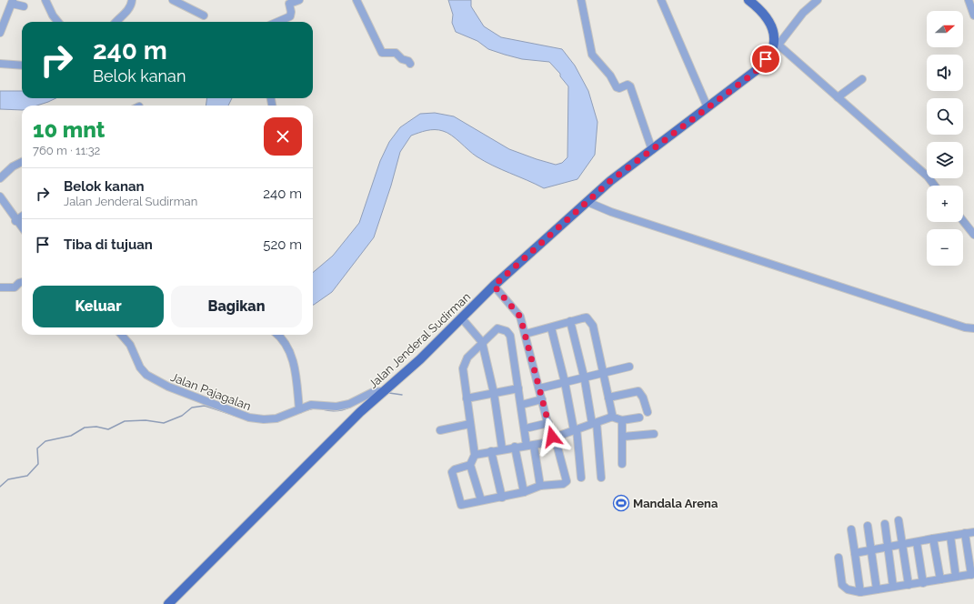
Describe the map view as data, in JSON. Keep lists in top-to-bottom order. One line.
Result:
{"streets":{"main road":["Jalan Jenderal Sudirman"],"street":["Jalan Pajagalan"]},"crossings":[["Jalan Jenderal Sudirman","Jalan Pajagalan"]],"places":{"sports":["Mandala Arena"]},"north":"right","page":{"map_buttons":["+","−"],"turn":["240 m","Belok kanan"],"heading":["10 mnt","760 m · 11:32"],"list":[{"name":"Belok kanan","note":"Jalan Jenderal Sudirman","value":"240 m"},{"name":"Tiba di tujuan","value":"520 m"}],"buttons":["Keluar","Bagikan"]}}
